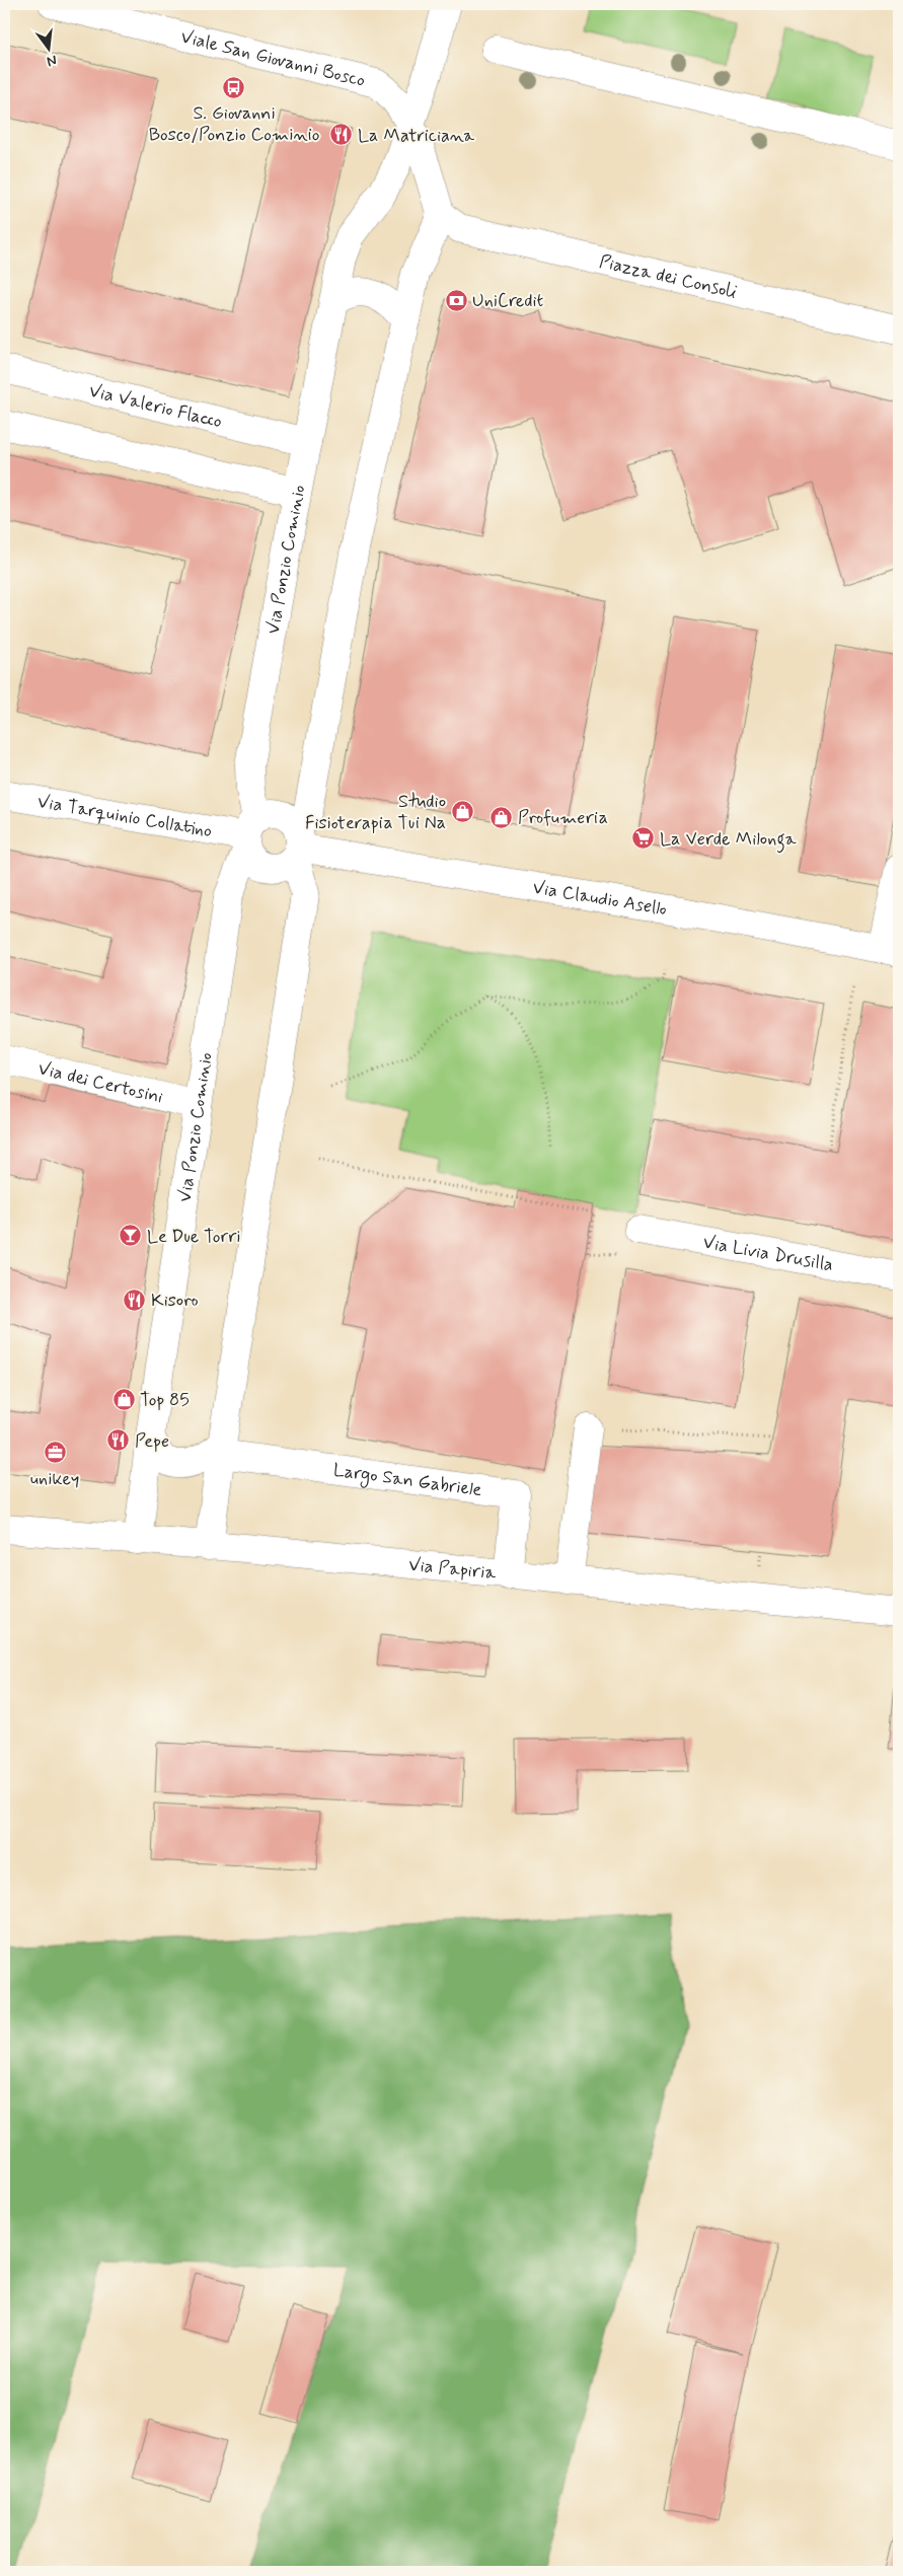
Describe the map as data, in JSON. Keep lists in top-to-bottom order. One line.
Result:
{"streets":{"street":["Viale San Giovanni Bosco","Piazza dei Consoli","Via Valerio Flacco","Via Ponzio Cominio","Via Tarquinio Collatino","Via Claudio Asello","Via dei Certosini","Via Livia Drusilla","Largo San Gabriele","Via Papiria"]},"crossings":[["Viale San Giovanni Bosco","Piazza dei Consoli"],["Viale San Giovanni Bosco","Via Ponzio Cominio"],["Via Valerio Flacco","Via Ponzio Cominio"],["Via Ponzio Cominio","Via Tarquinio Collatino"],["Via Ponzio Cominio","Via Claudio Asello"],["Via Ponzio Cominio","Via dei Certosini"],["Via Ponzio Cominio","Via Papiria"],["Via Tarquinio Collatino","Via Claudio Asello"],["Largo San Gabriele","Via Papiria"]],"places":{"bus stop":["S. Giovanni Bosco/Ponzio Cominio"],"restaurant":["La Matriciana","Kisoro","Pepe"],"bank":["UniCredit"],"shop":["Studio Fisioterapia Tui Na","Profumeria","Top 85"],"supermarket":["La Verde Milonga"],"bar":["Le Due Torri"],"office":["unikey"]},"north":"bottom"}
